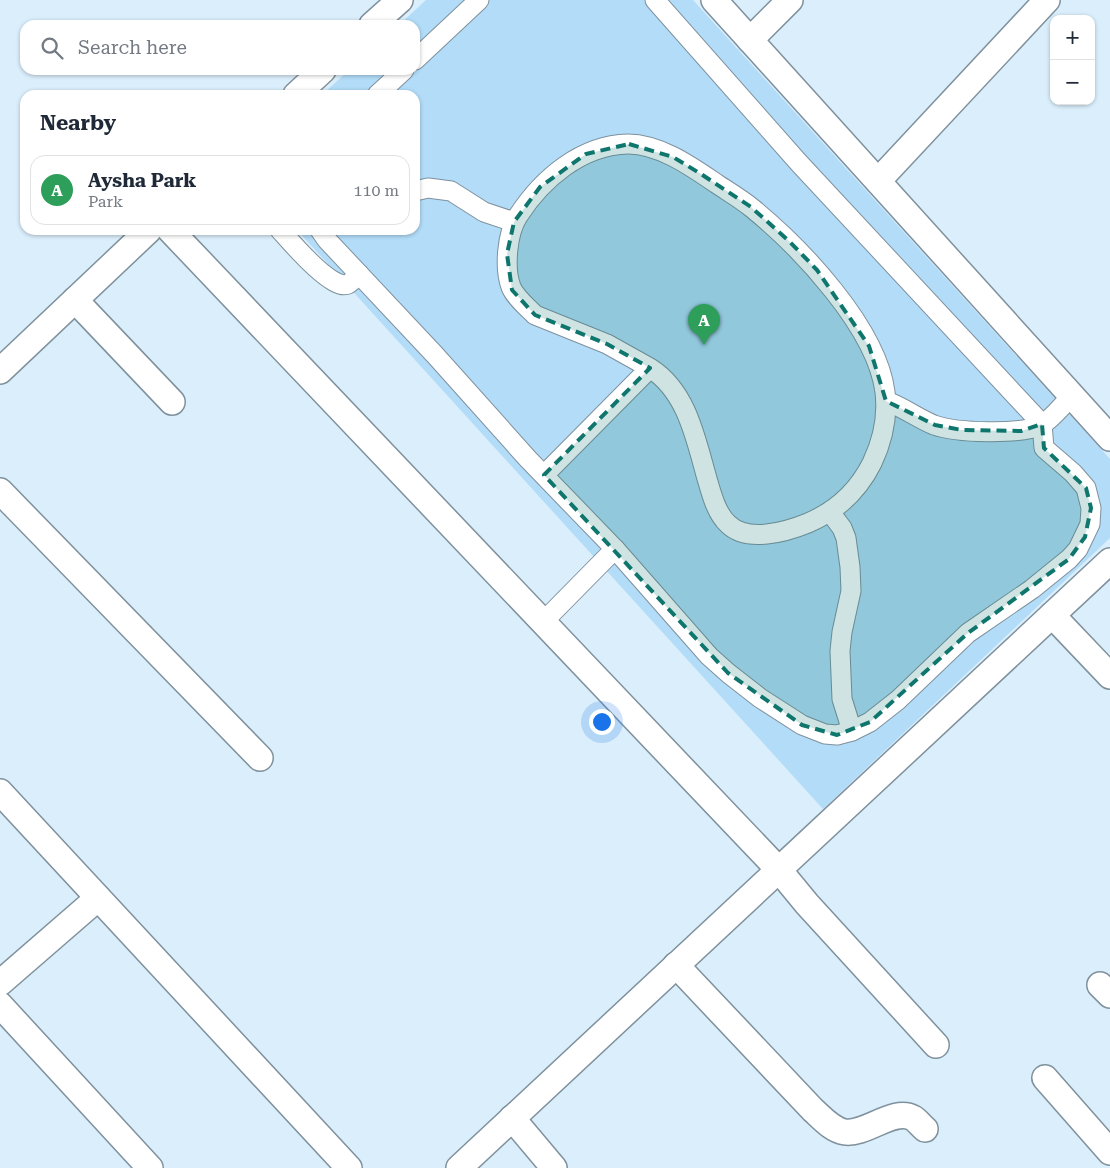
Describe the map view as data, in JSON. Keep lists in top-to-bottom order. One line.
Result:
{"page":{"map_buttons":["+","−"],"search":"Search here","heading":"Nearby","list":[{"mark":"A","name":"Aysha Park","note":"Park","value":"110 m"}],"pins":"A"}}
